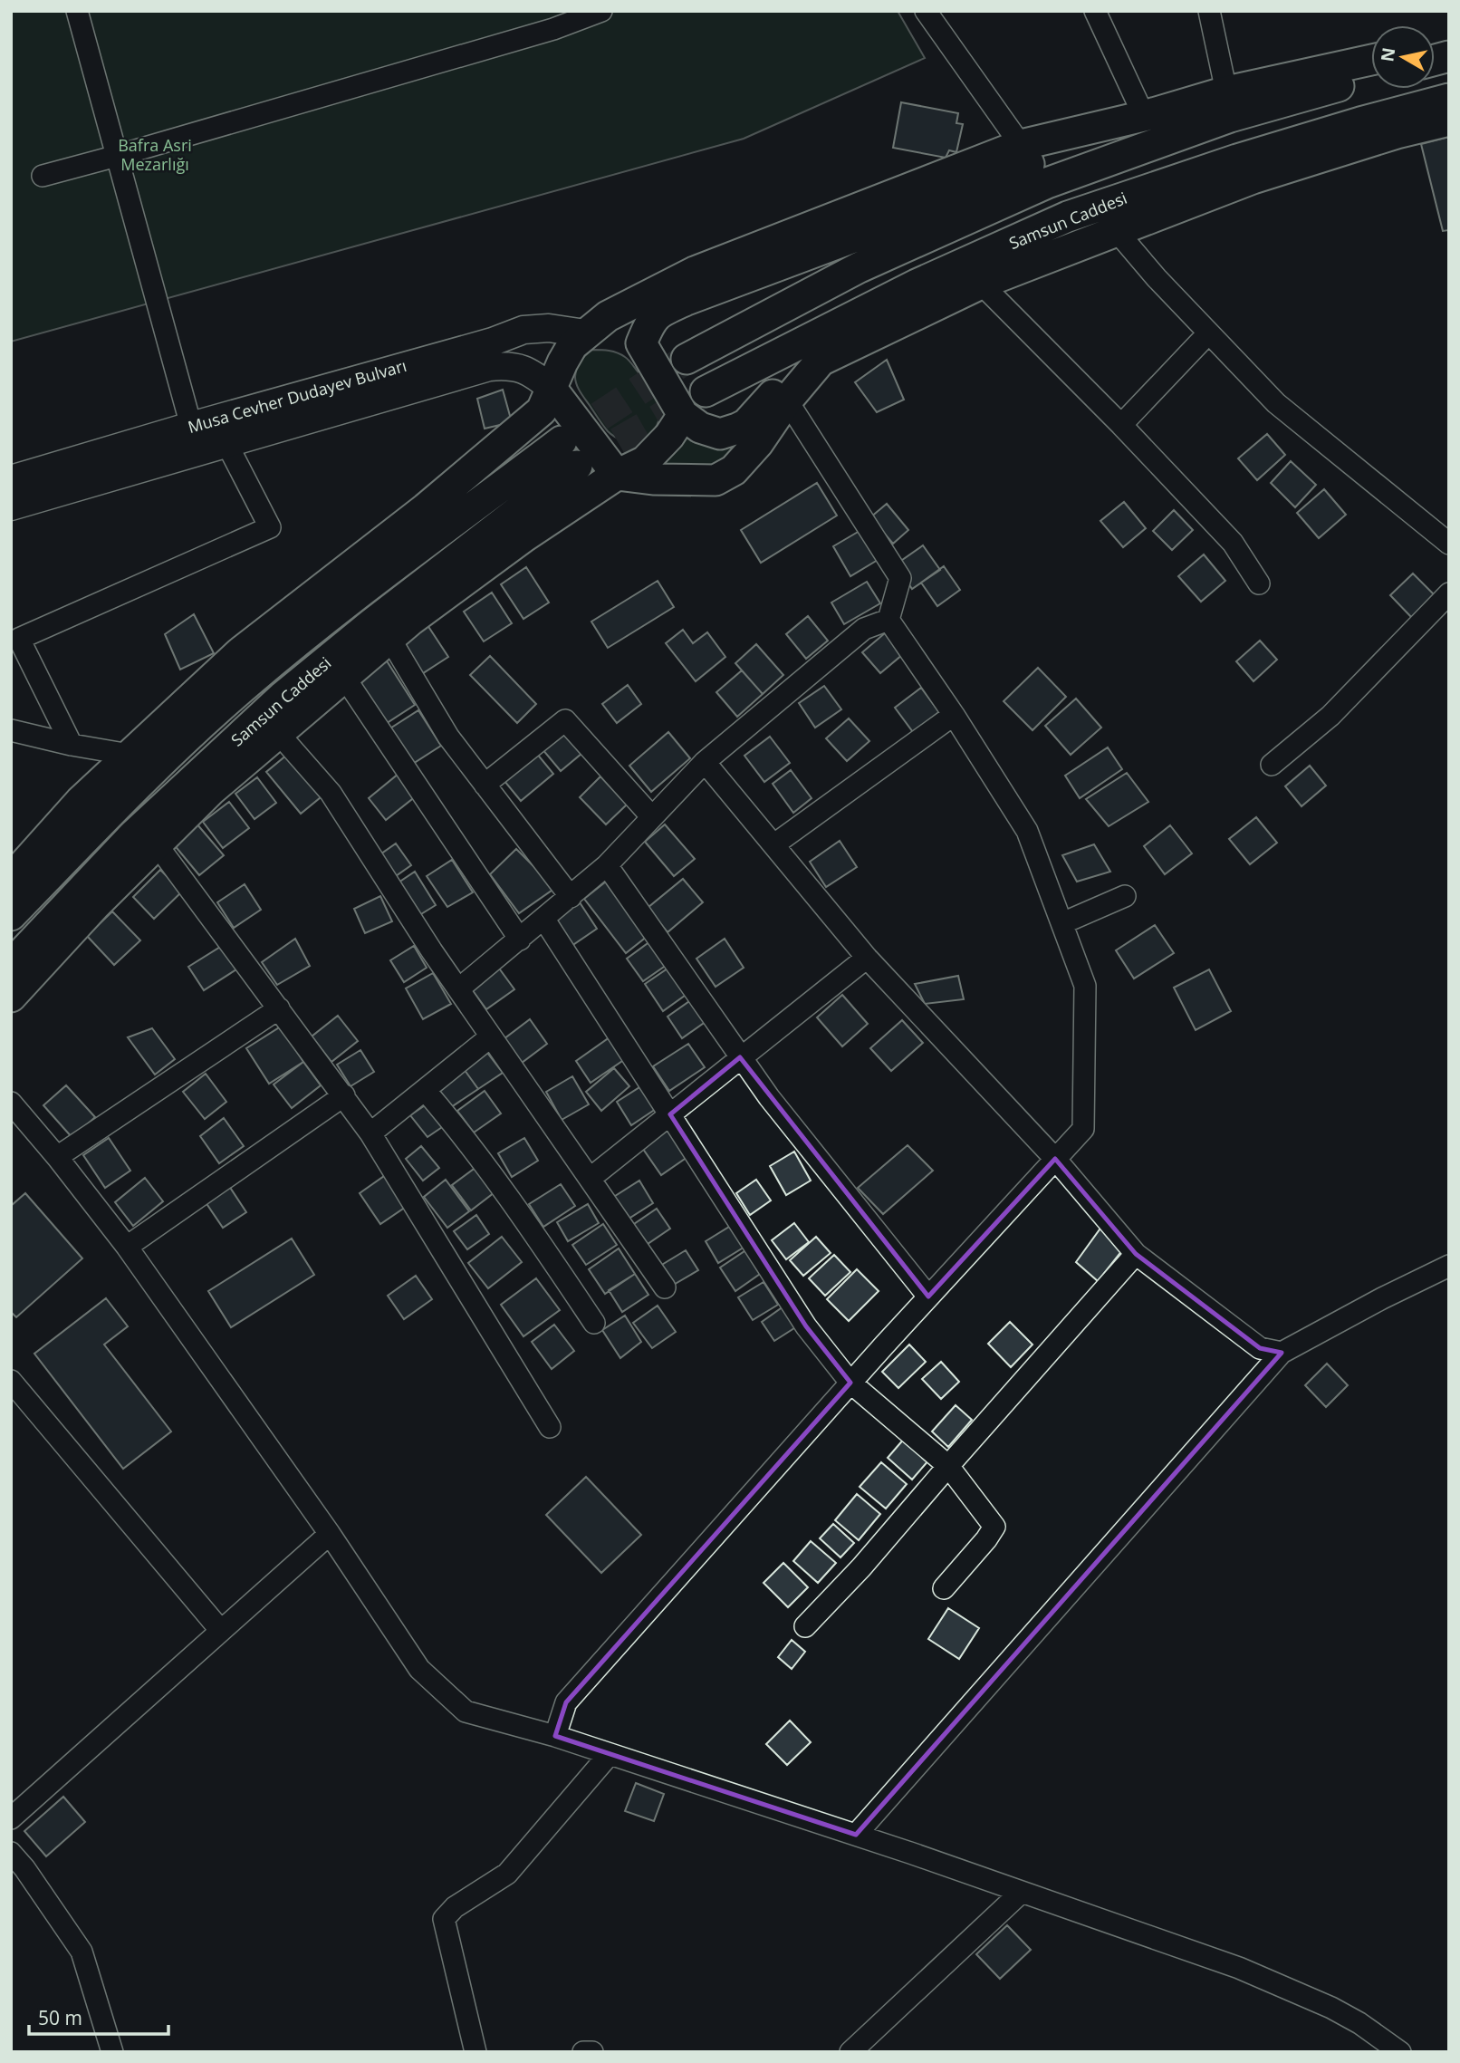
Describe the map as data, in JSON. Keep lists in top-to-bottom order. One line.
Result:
{"streets":{"highway":["Samsun Caddesi"],"main road":["Musa Cevher Dudayev Bulvarı"]},"parks":["Bafra Asri Mezarlığı"],"scale_bar":"50 m","north":"left"}
